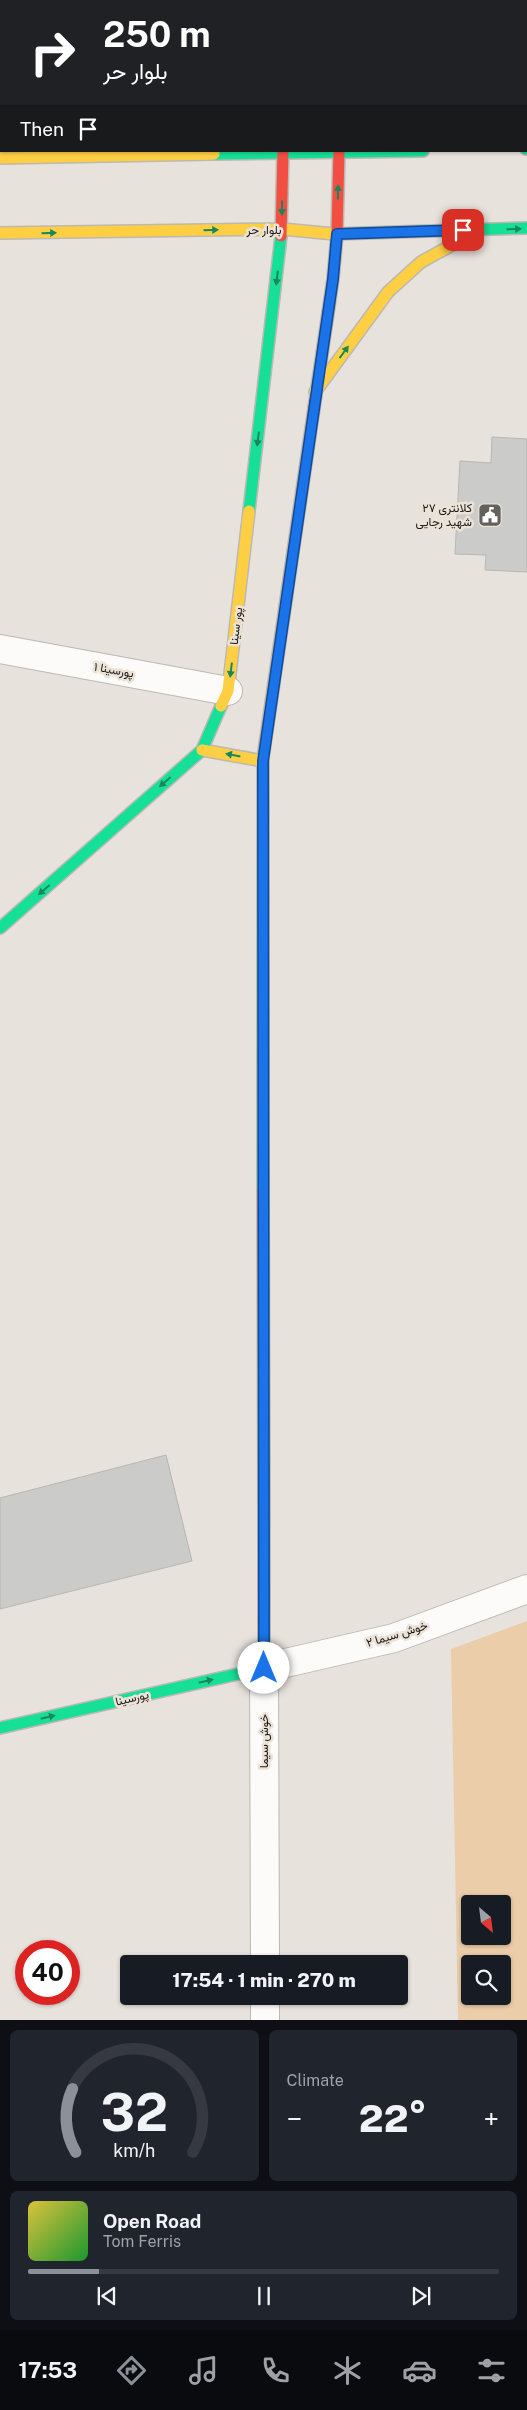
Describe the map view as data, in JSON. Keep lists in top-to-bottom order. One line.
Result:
{"streets":{"street":["بلوار حر","پور سینا","پورسینا ۱","خوش سیما ۲","پورسینا","خوش سیما"]},"crossings":[["بلوار حر","پور سینا"],["بلوار حر","خوش سیما"],["پور سینا","پورسینا ۱"],["خوش سیما ۲","پورسینا"],["خوش سیما ۲","خوش سیما"],["پورسینا","خوش سیما"]],"one_way":["پور سینا","پورسینا"],"places":{"public building":["کلانتری ۲۷ شهید رجایی"]},"north":"bottom right","page":{"turn":["250 m","بلوار حر"],"then":"Then","limit":"40","trip":"17:54 · 1 min · 270 m","tile":"Climate","heat":["−","22°","+"],"song":["Open Road","Tom Ferris"],"tabs":"17:53","gauge":["32","km/h"]}}
